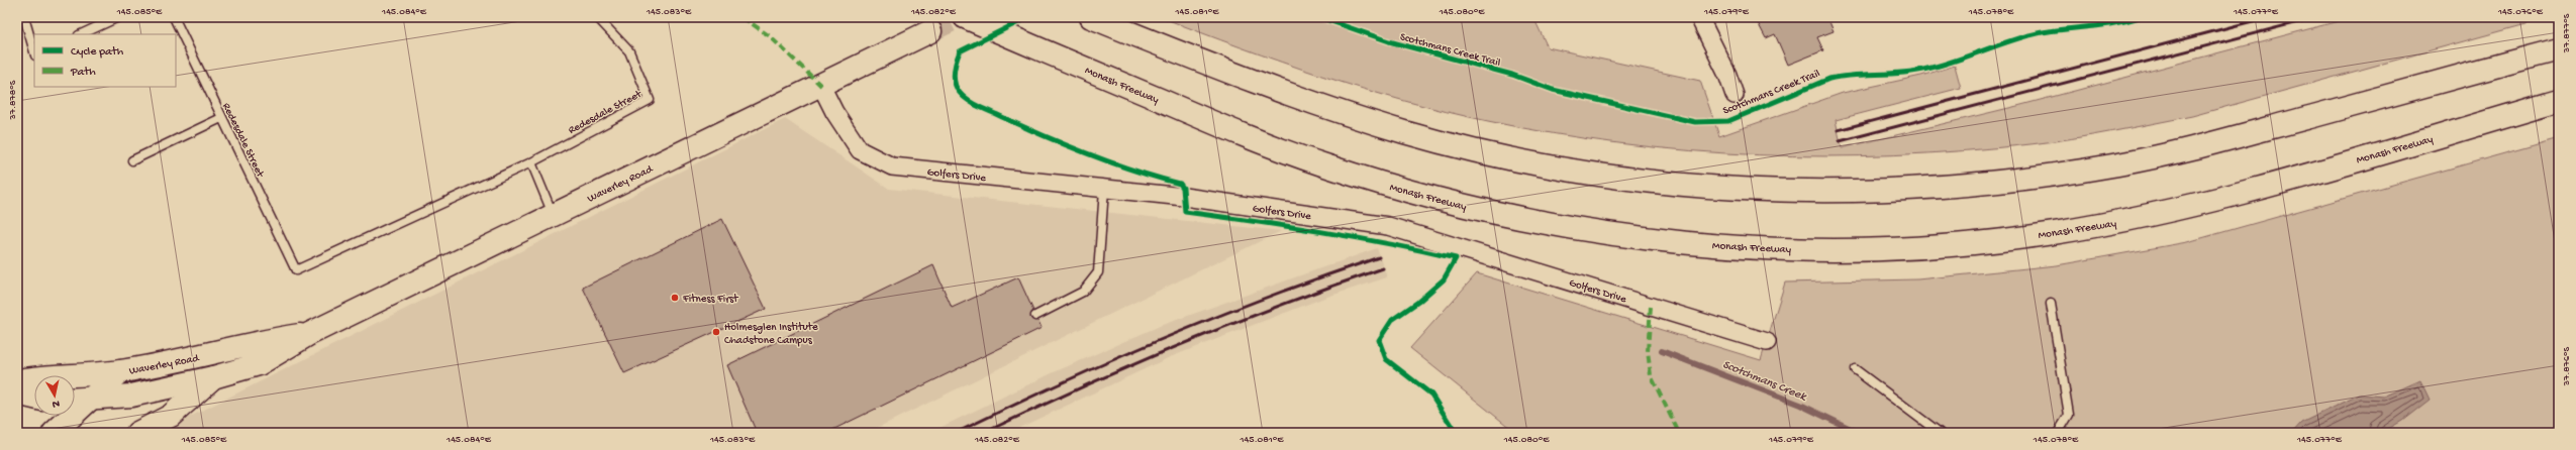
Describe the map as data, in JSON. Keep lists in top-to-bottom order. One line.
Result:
{"streets":{"main road":["Monash Freeway","Waverley Road"],"street":["Golfers Drive"],"lane":["Redesdale Street"],"cycle path":["Scotchmans Creek Trail"]},"crossings":[["Golfers Drive","Waverley Road"]],"water":["Scotchmans Creek"],"places":["Fitness First","Holmesglen Institute Chadstone Campus"],"legend":["Cycle path","Path"],"north":"bottom","coordinates":["145.085°E","145.084°E","145.083°E","145.082°E","145.081°E","145.080°E","145.079°E","145.078°E","145.077°E","145.076°E","37.877°S","37.878°S","37.876°S"]}
